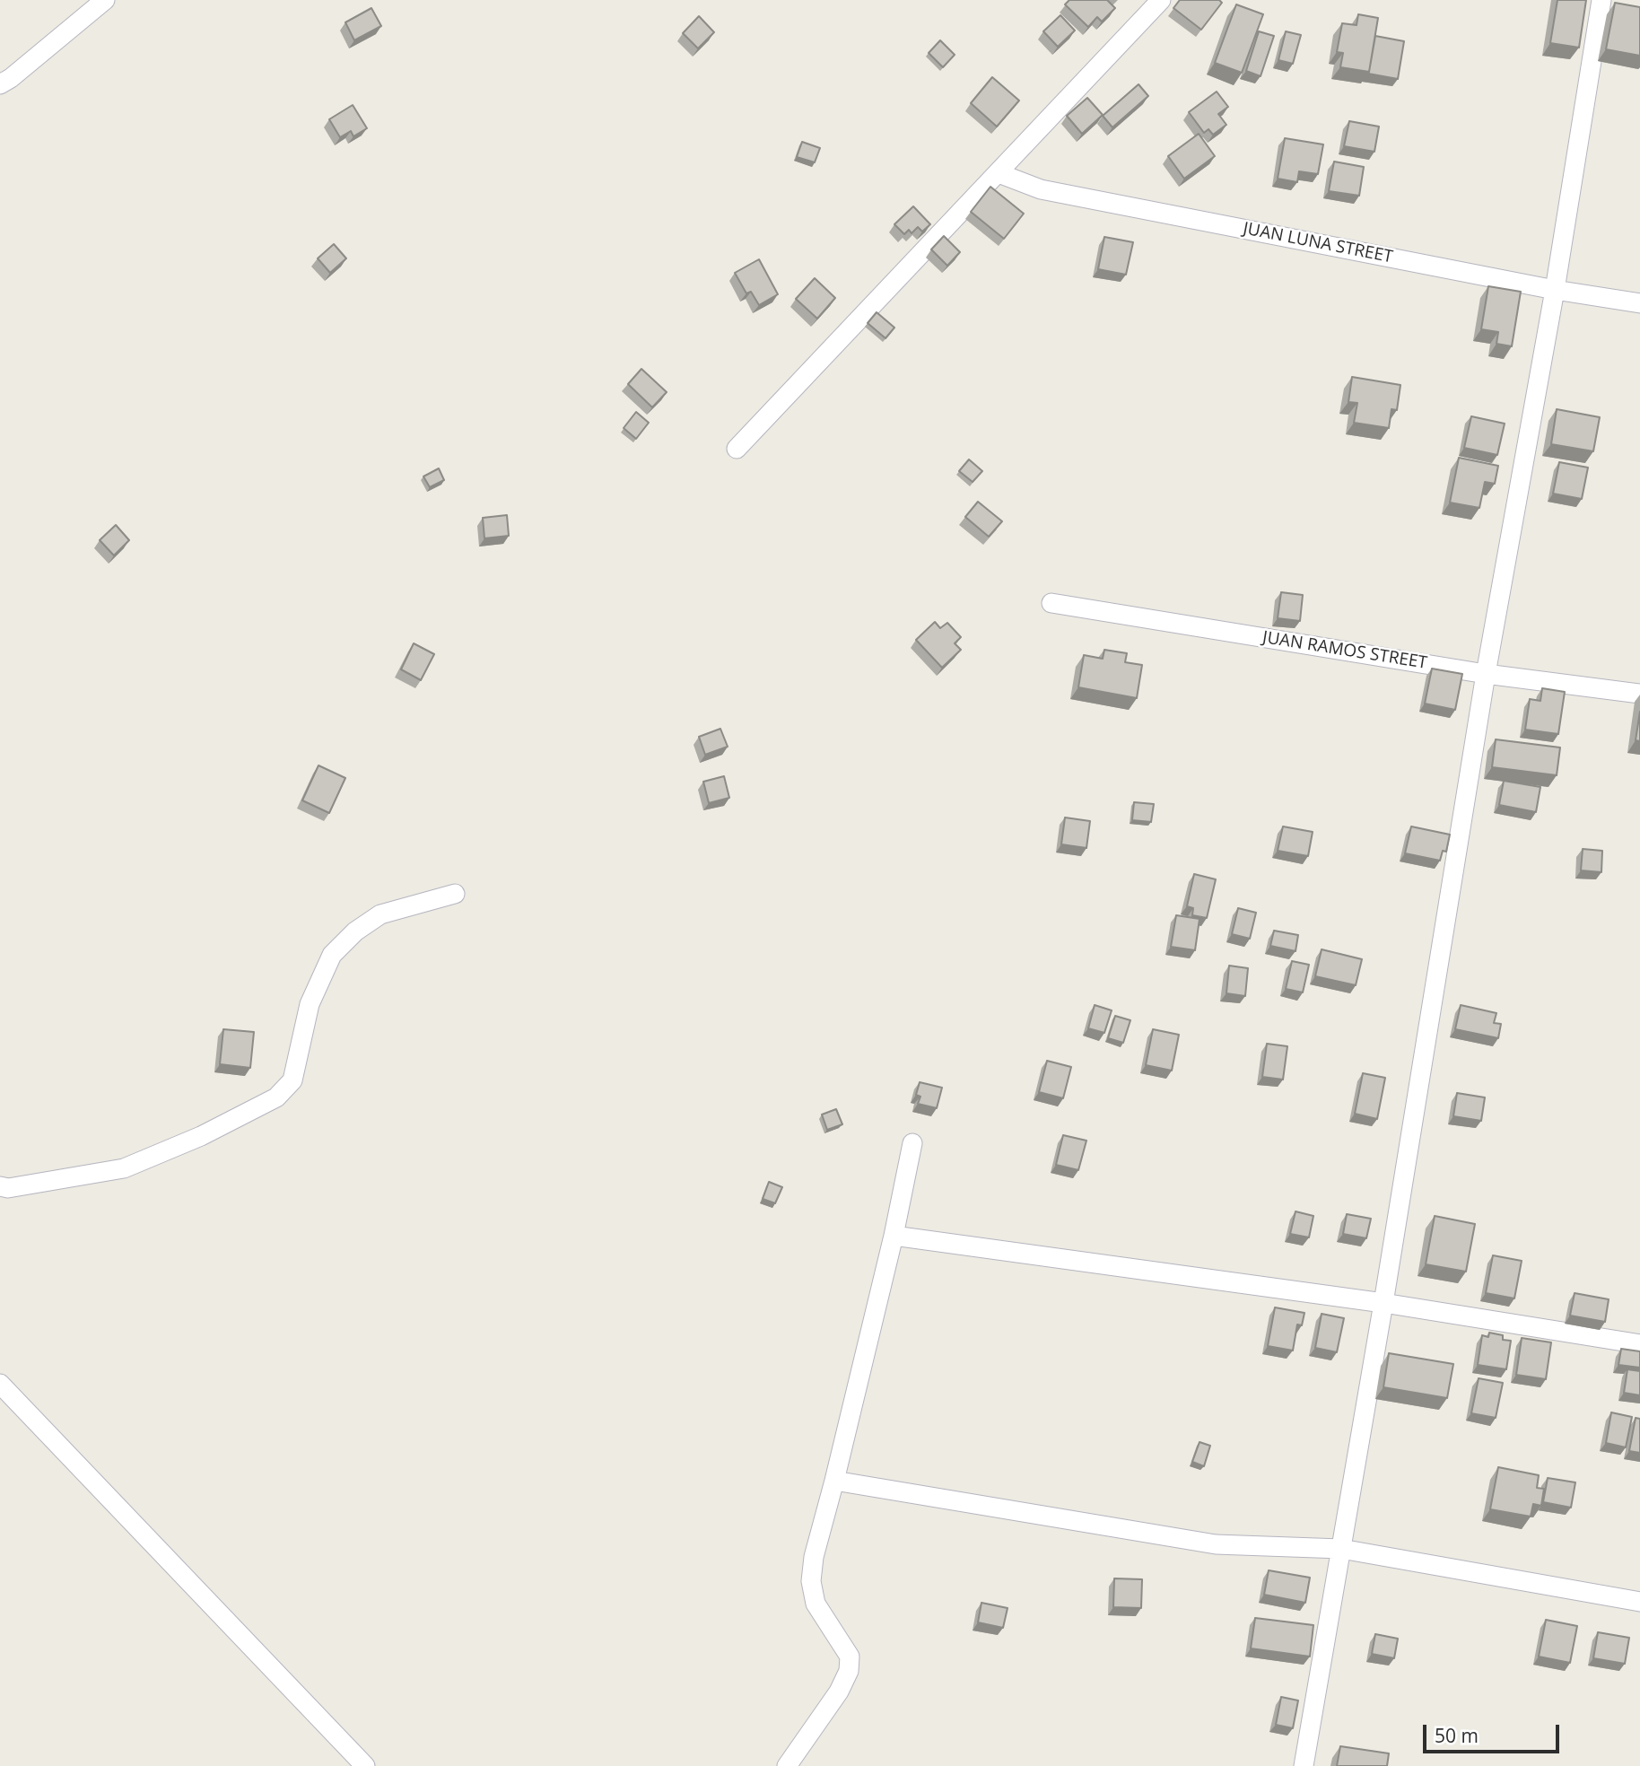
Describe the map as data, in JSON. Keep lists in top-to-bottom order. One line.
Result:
{"streets":{"street":["JUAN LUNA STREET","JUAN RAMOS STREET"]},"scale_bar":"50 m"}
